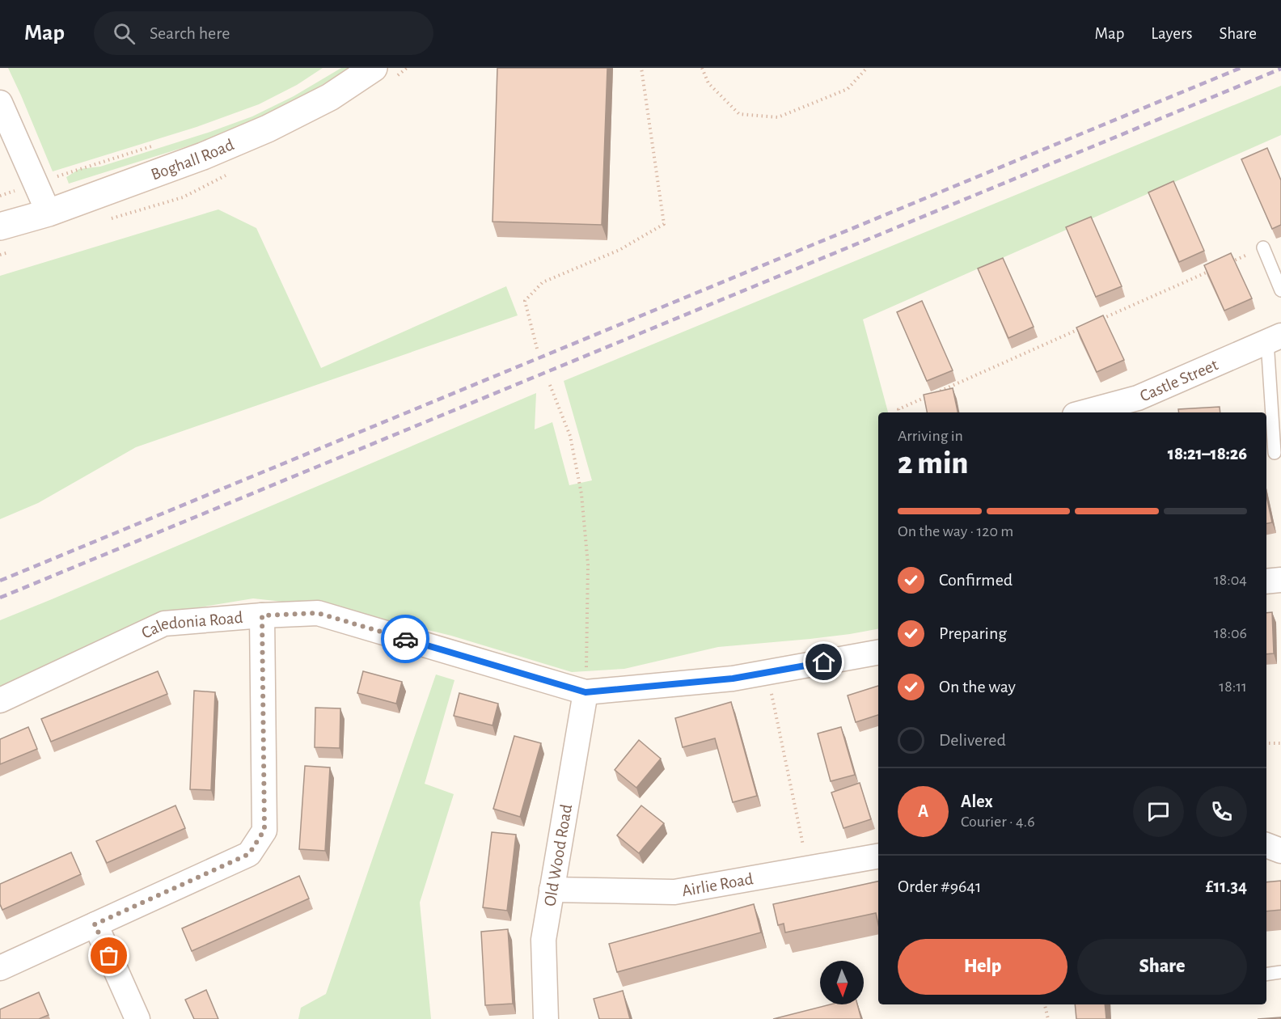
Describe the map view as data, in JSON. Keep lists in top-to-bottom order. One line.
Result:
{"streets":{"street":["Boghall Road","Castle Street","Caledonia Road","Old Wood Road","Airlie Road"]},"crossings":[["Caledonia Road","Old Wood Road"],["Old Wood Road","Airlie Road"]],"north":"bottom","page":{"header":"Map","search":"Search here","nav":["Map","Layers","Share"],"heading":["2 min","Arriving in","18:21–18:26"],"panel":["Alex","Courier · 4.6","Order #9641","£11.34"],"bar":"On the way · 120 m","list":[["Confirmed","18:04"],["Preparing","18:06"],["On the way","18:11"],"Delivered"],"round":"A","buttons":["Help","Share"]}}
